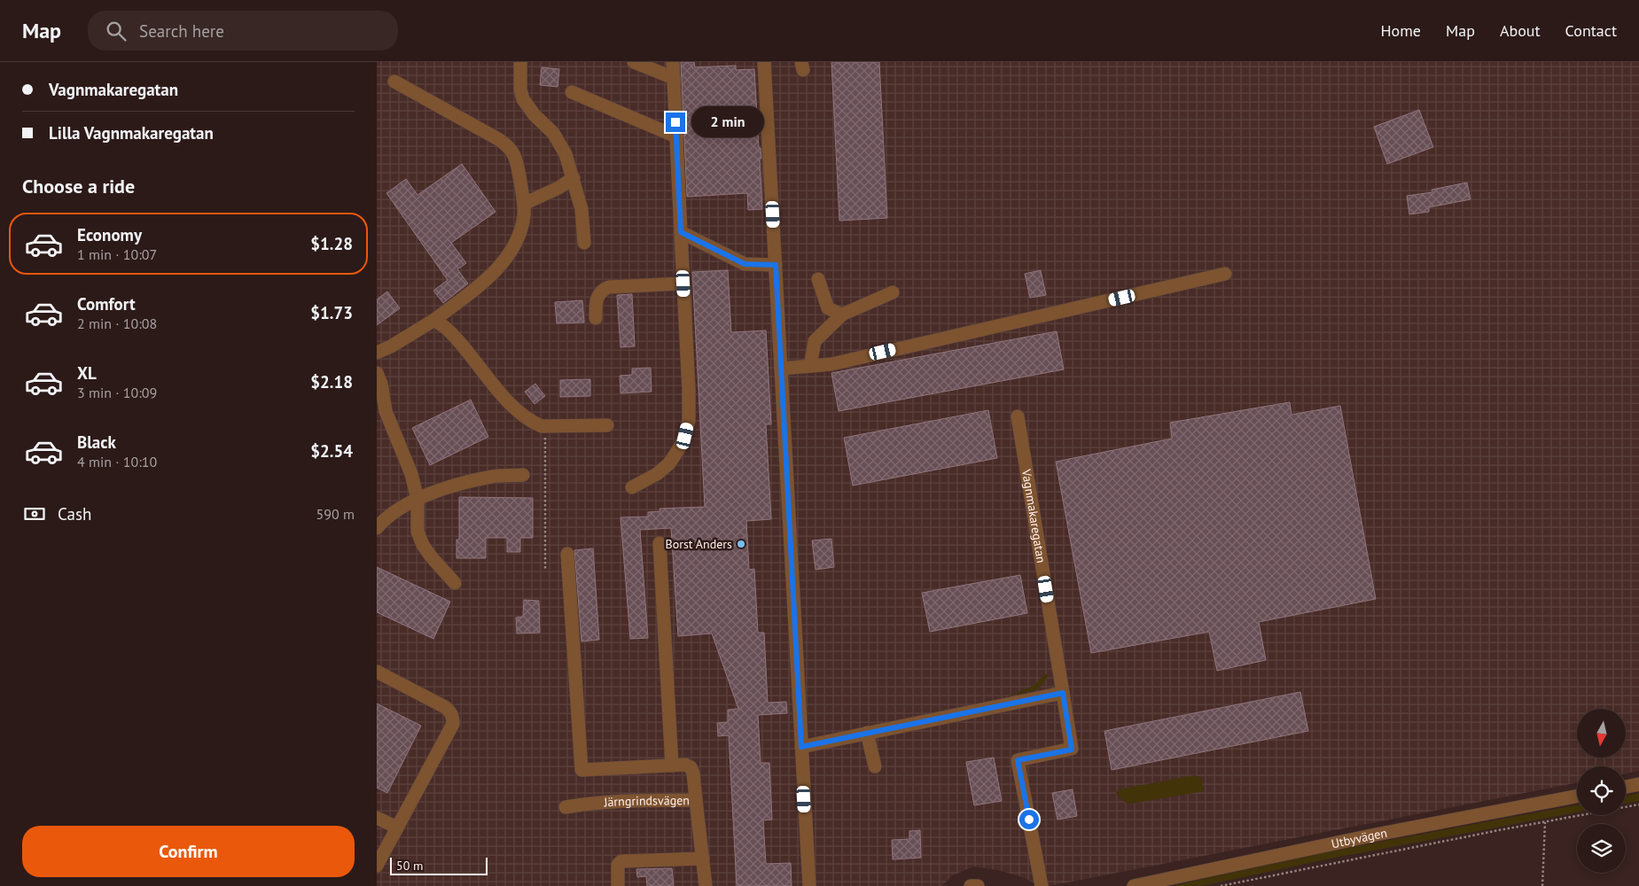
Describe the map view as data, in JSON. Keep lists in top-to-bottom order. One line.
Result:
{"streets":{"street":["Vagnmakaregatan","Järngrindsvägen","Utbyvägen"]},"places":["Borst Anders"],"scale_bar":"50 m","north":"bottom","page":{"header":"Map","search":"Search here","nav":["Home","Map","About","Contact"],"banner":["Vagnmakaregatan","Lilla Vagnmakaregatan"],"bubble":"2 min","heading":"Choose a ride","list":[{"name":"Economy","note":"1 min · 10:07","value":"$1.28"},{"name":"Comfort","note":"2 min · 10:08","value":"$1.73"},{"name":"XL","note":"3 min · 10:09","value":"$2.18"},{"name":"Black","note":"4 min · 10:10","value":"$2.54"}],"pay":["Cash","590 m"],"buttons":"Confirm","scale":"50 m"}}
